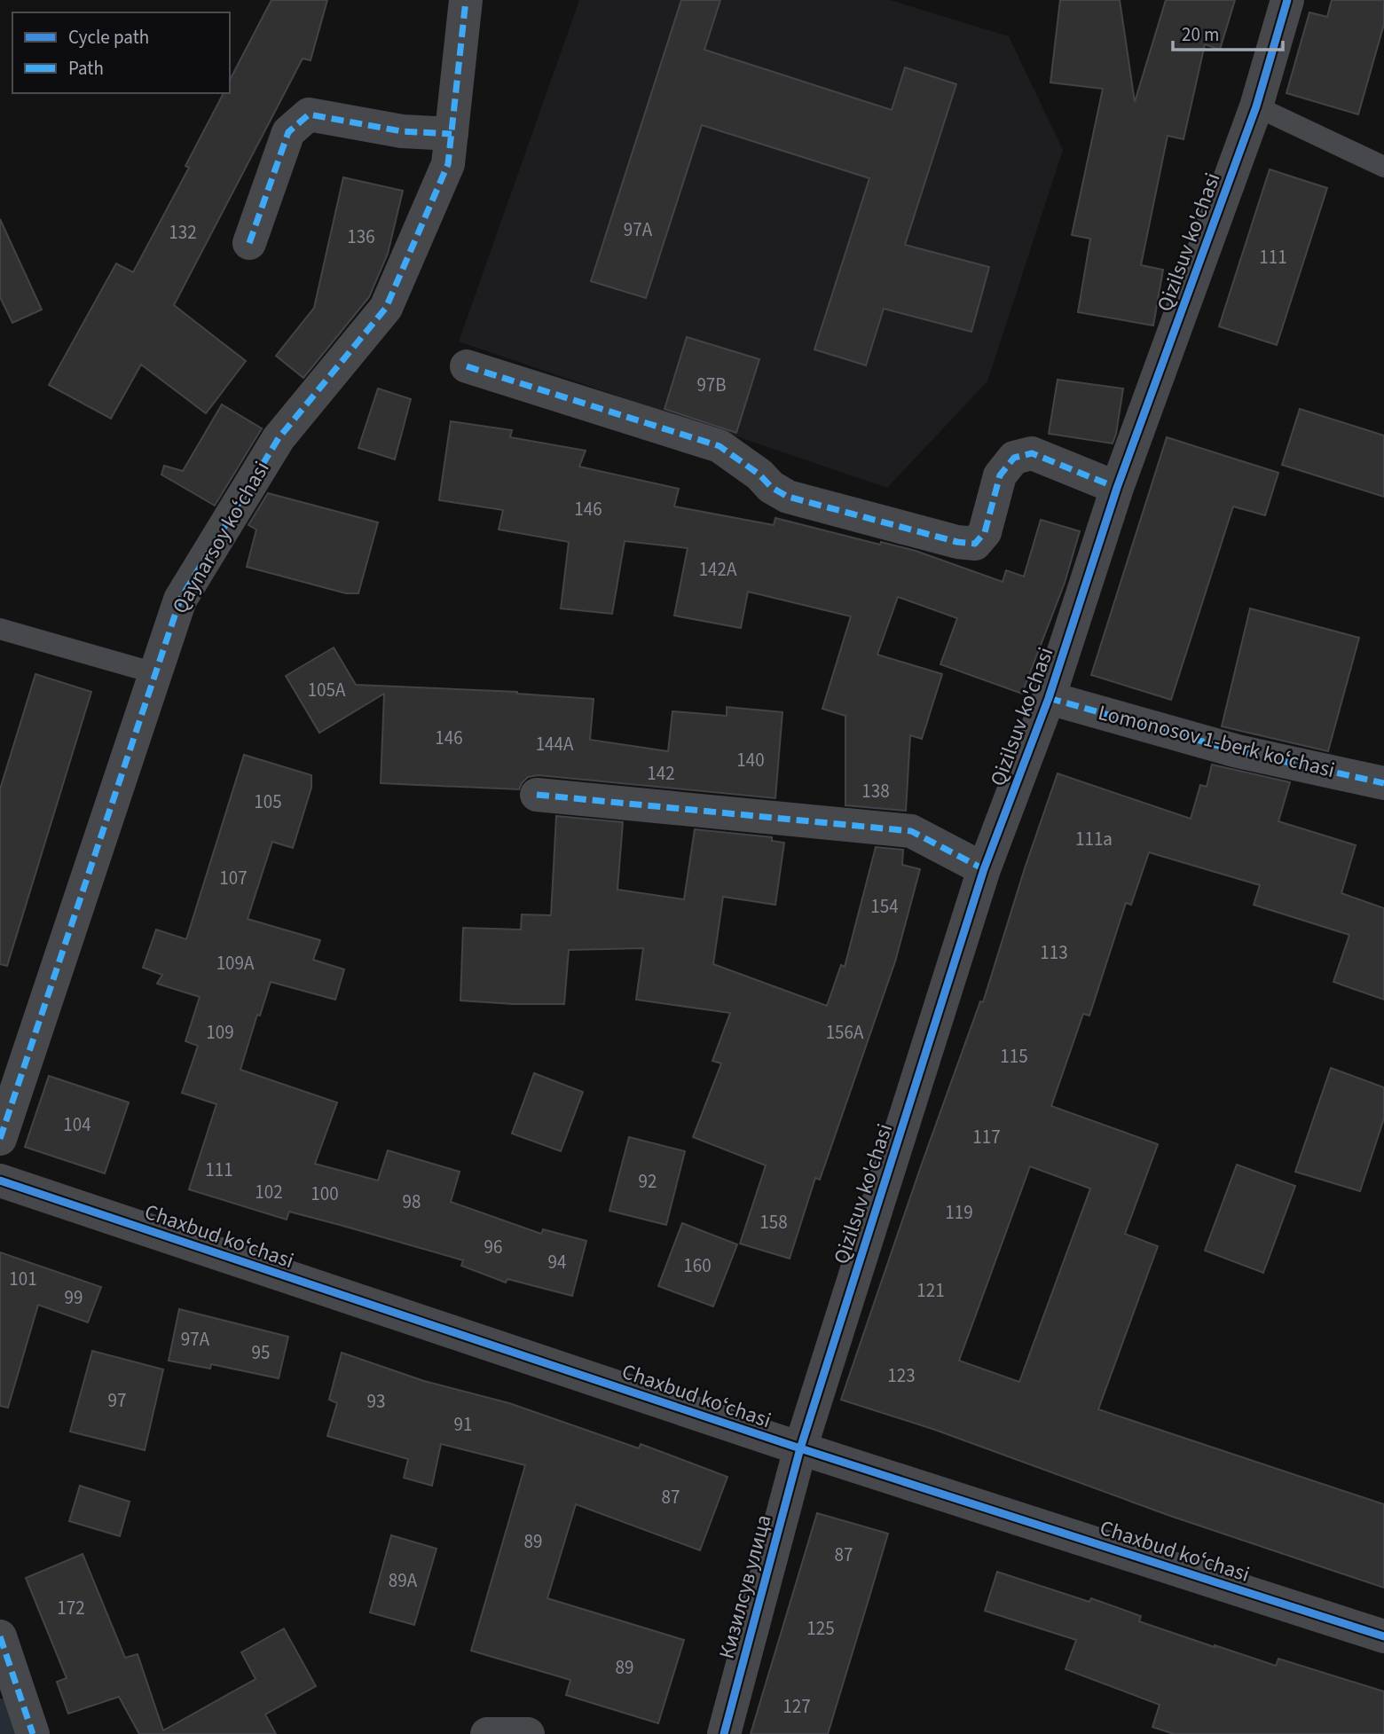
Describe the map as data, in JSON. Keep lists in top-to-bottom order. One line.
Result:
{"streets":{"street":["Qizilsuv ko'chasi","Qaynarsoy koʻchasi","Lomonosov 1-berk koʻchasi","Chaxbud koʻchasi","Кизилсув улица"]},"crossings":[["Qizilsuv ko'chasi","Lomonosov 1-berk koʻchasi"],["Qizilsuv ko'chasi","Chaxbud koʻchasi"],["Qizilsuv ko'chasi","Кизилсув улица"],["Chaxbud koʻchasi","Кизилсув улица"]],"house_numbers":["97A","132","136","111","97B","146","142A","105A","146","144A","140","142","138","105","111a","107","154","113","109A","109","156A","115","104","117","111","92","102","100","98","119","158","96","94","160","101","121","99","97A","95","123","97","93","91","87","89","87","89A","172","125","89","127"],"legend":["Cycle path","Path"],"scale_bar":"20 m"}
